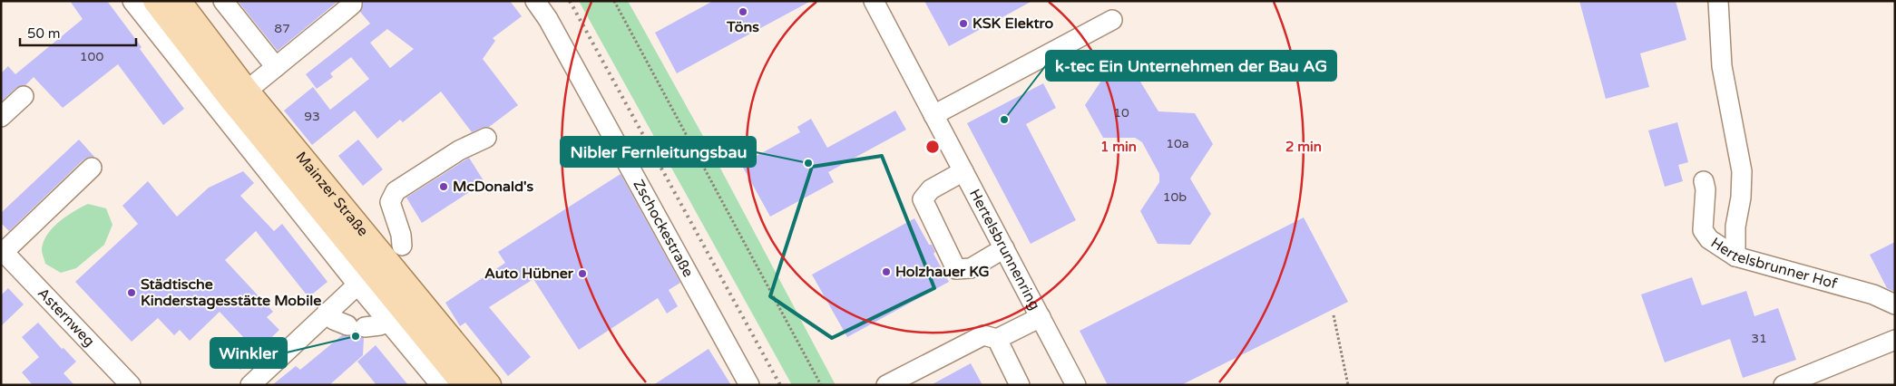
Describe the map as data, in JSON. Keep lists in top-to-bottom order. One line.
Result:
{"streets":{"main road":["Mainzer Straße"],"street":["Zschockestraße","Hertelsbrunnenring","Hertelsbrunner Hof","Asternweg"]},"places":["Töns","KSK Elektro","k-tec Ein Unternehmen der Bau AG","Nibler Fernleitungsbau","McDonald's","Holzhauer KG","Auto Hübner","Städtische Kinderstagesstätte Mobile","Winkler"],"house_numbers":["87","100","10","93","10a","10b","31"],"scale_bar":"50 m","rings":["1 min","2 min"]}
